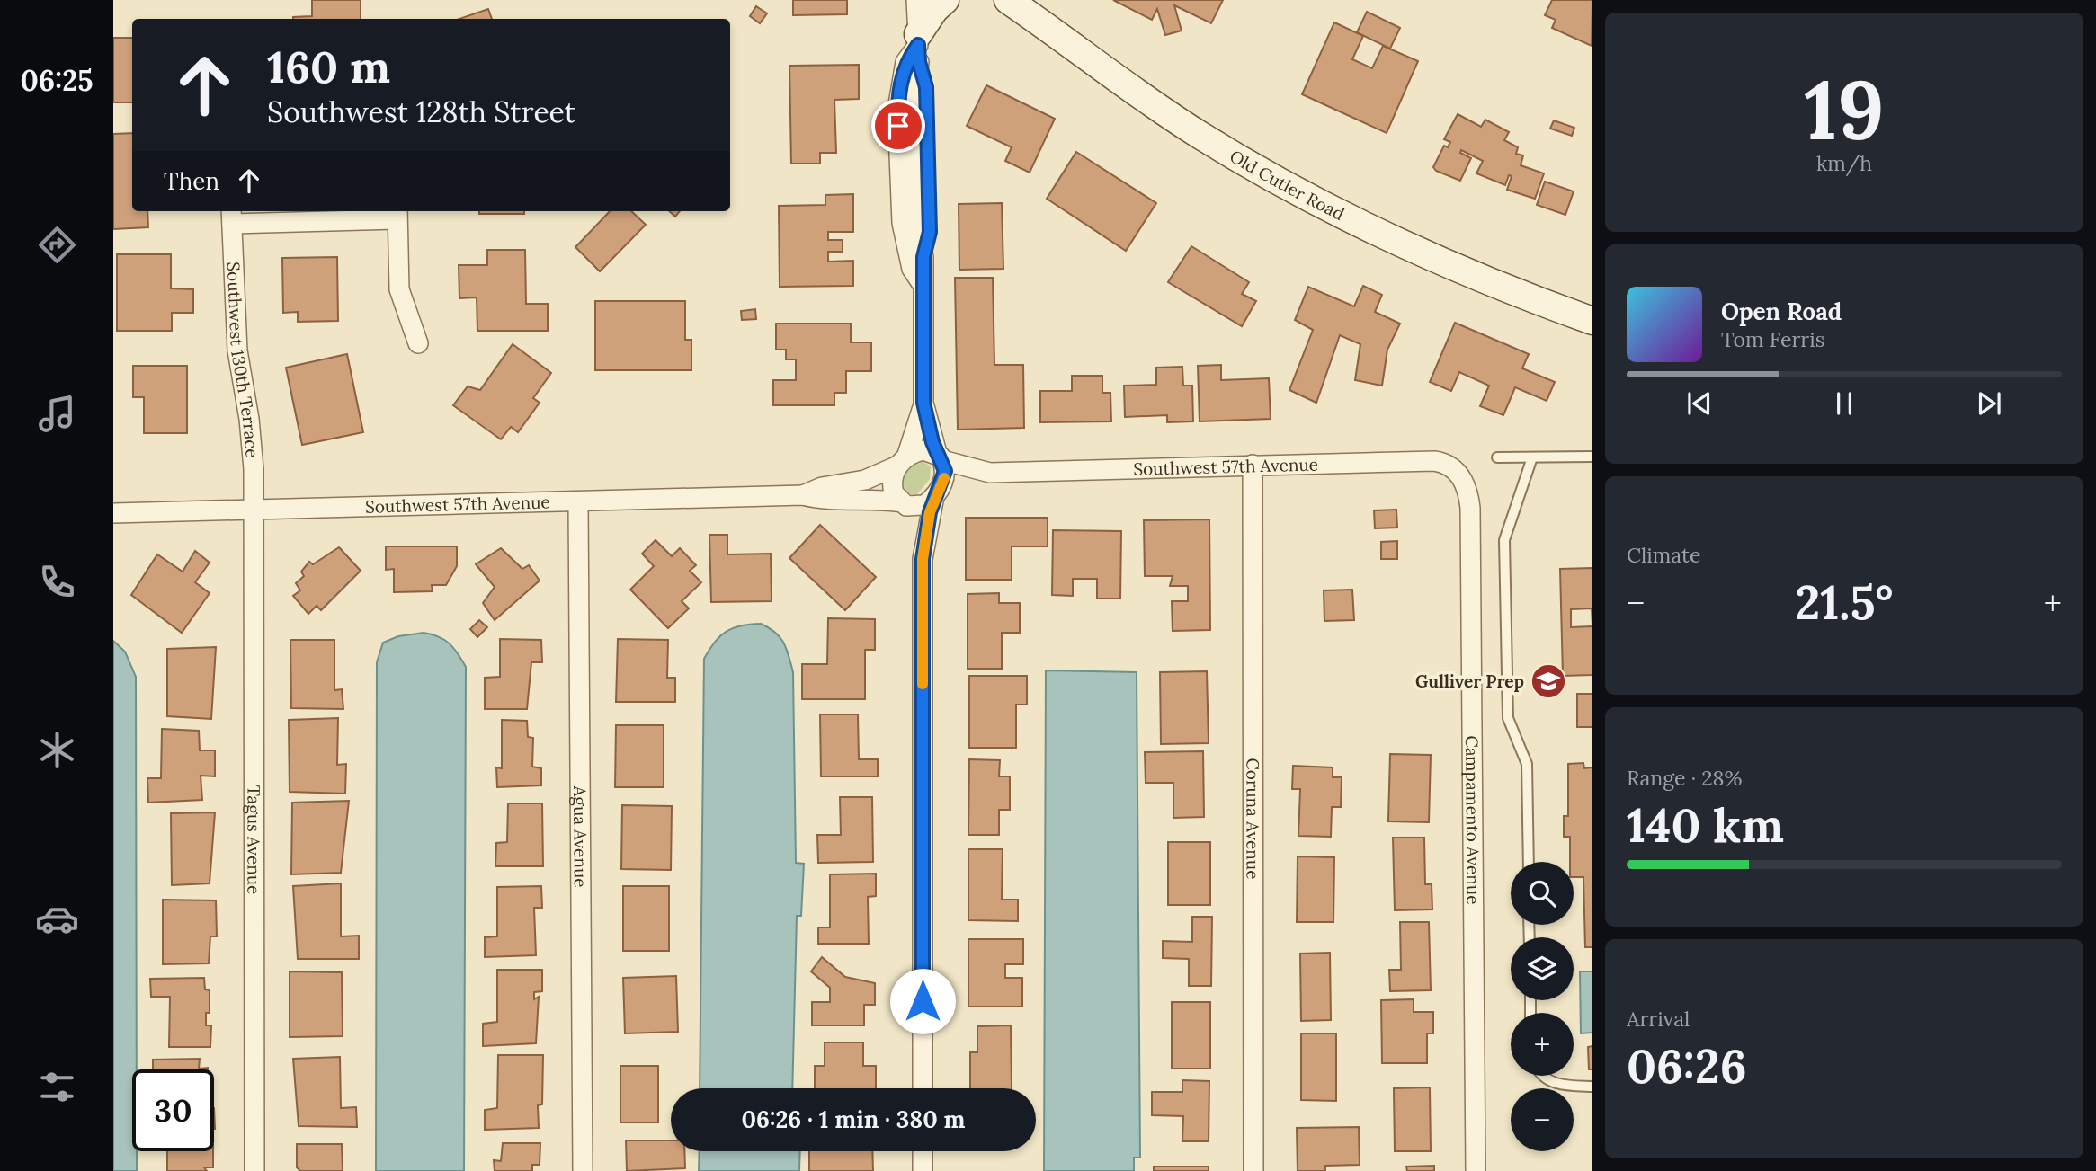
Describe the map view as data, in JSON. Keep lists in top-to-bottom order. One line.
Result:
{"streets":{"main road":["Old Cutler Road"],"street":["Southwest 130th Terrace","Southwest 57th Avenue","Coruna Avenue","Campamento Avenue","Agua Avenue","Tagus Avenue"]},"crossings":[["Southwest 130th Terrace","Southwest 57th Avenue"],["Southwest 130th Terrace","Tagus Avenue"],["Southwest 57th Avenue","Coruna Avenue"],["Southwest 57th Avenue","Campamento Avenue"],["Southwest 57th Avenue","Agua Avenue"],["Southwest 57th Avenue","Tagus Avenue"]],"places":{"school or university":["Gulliver Prep"]},"page":{"tabs":"06:25","tile":[["19","km/h"],"Climate",["Range · 28%","140 km"],["Arrival","06:26"]],"turn":["160 m","Southwest 128th Street"],"then":"Then","song":["Open Road","Tom Ferris"],"heat":["−","21.5°","+"],"map_buttons":["+","−"],"limit":"30","trip":"06:26 · 1 min · 380 m"}}
